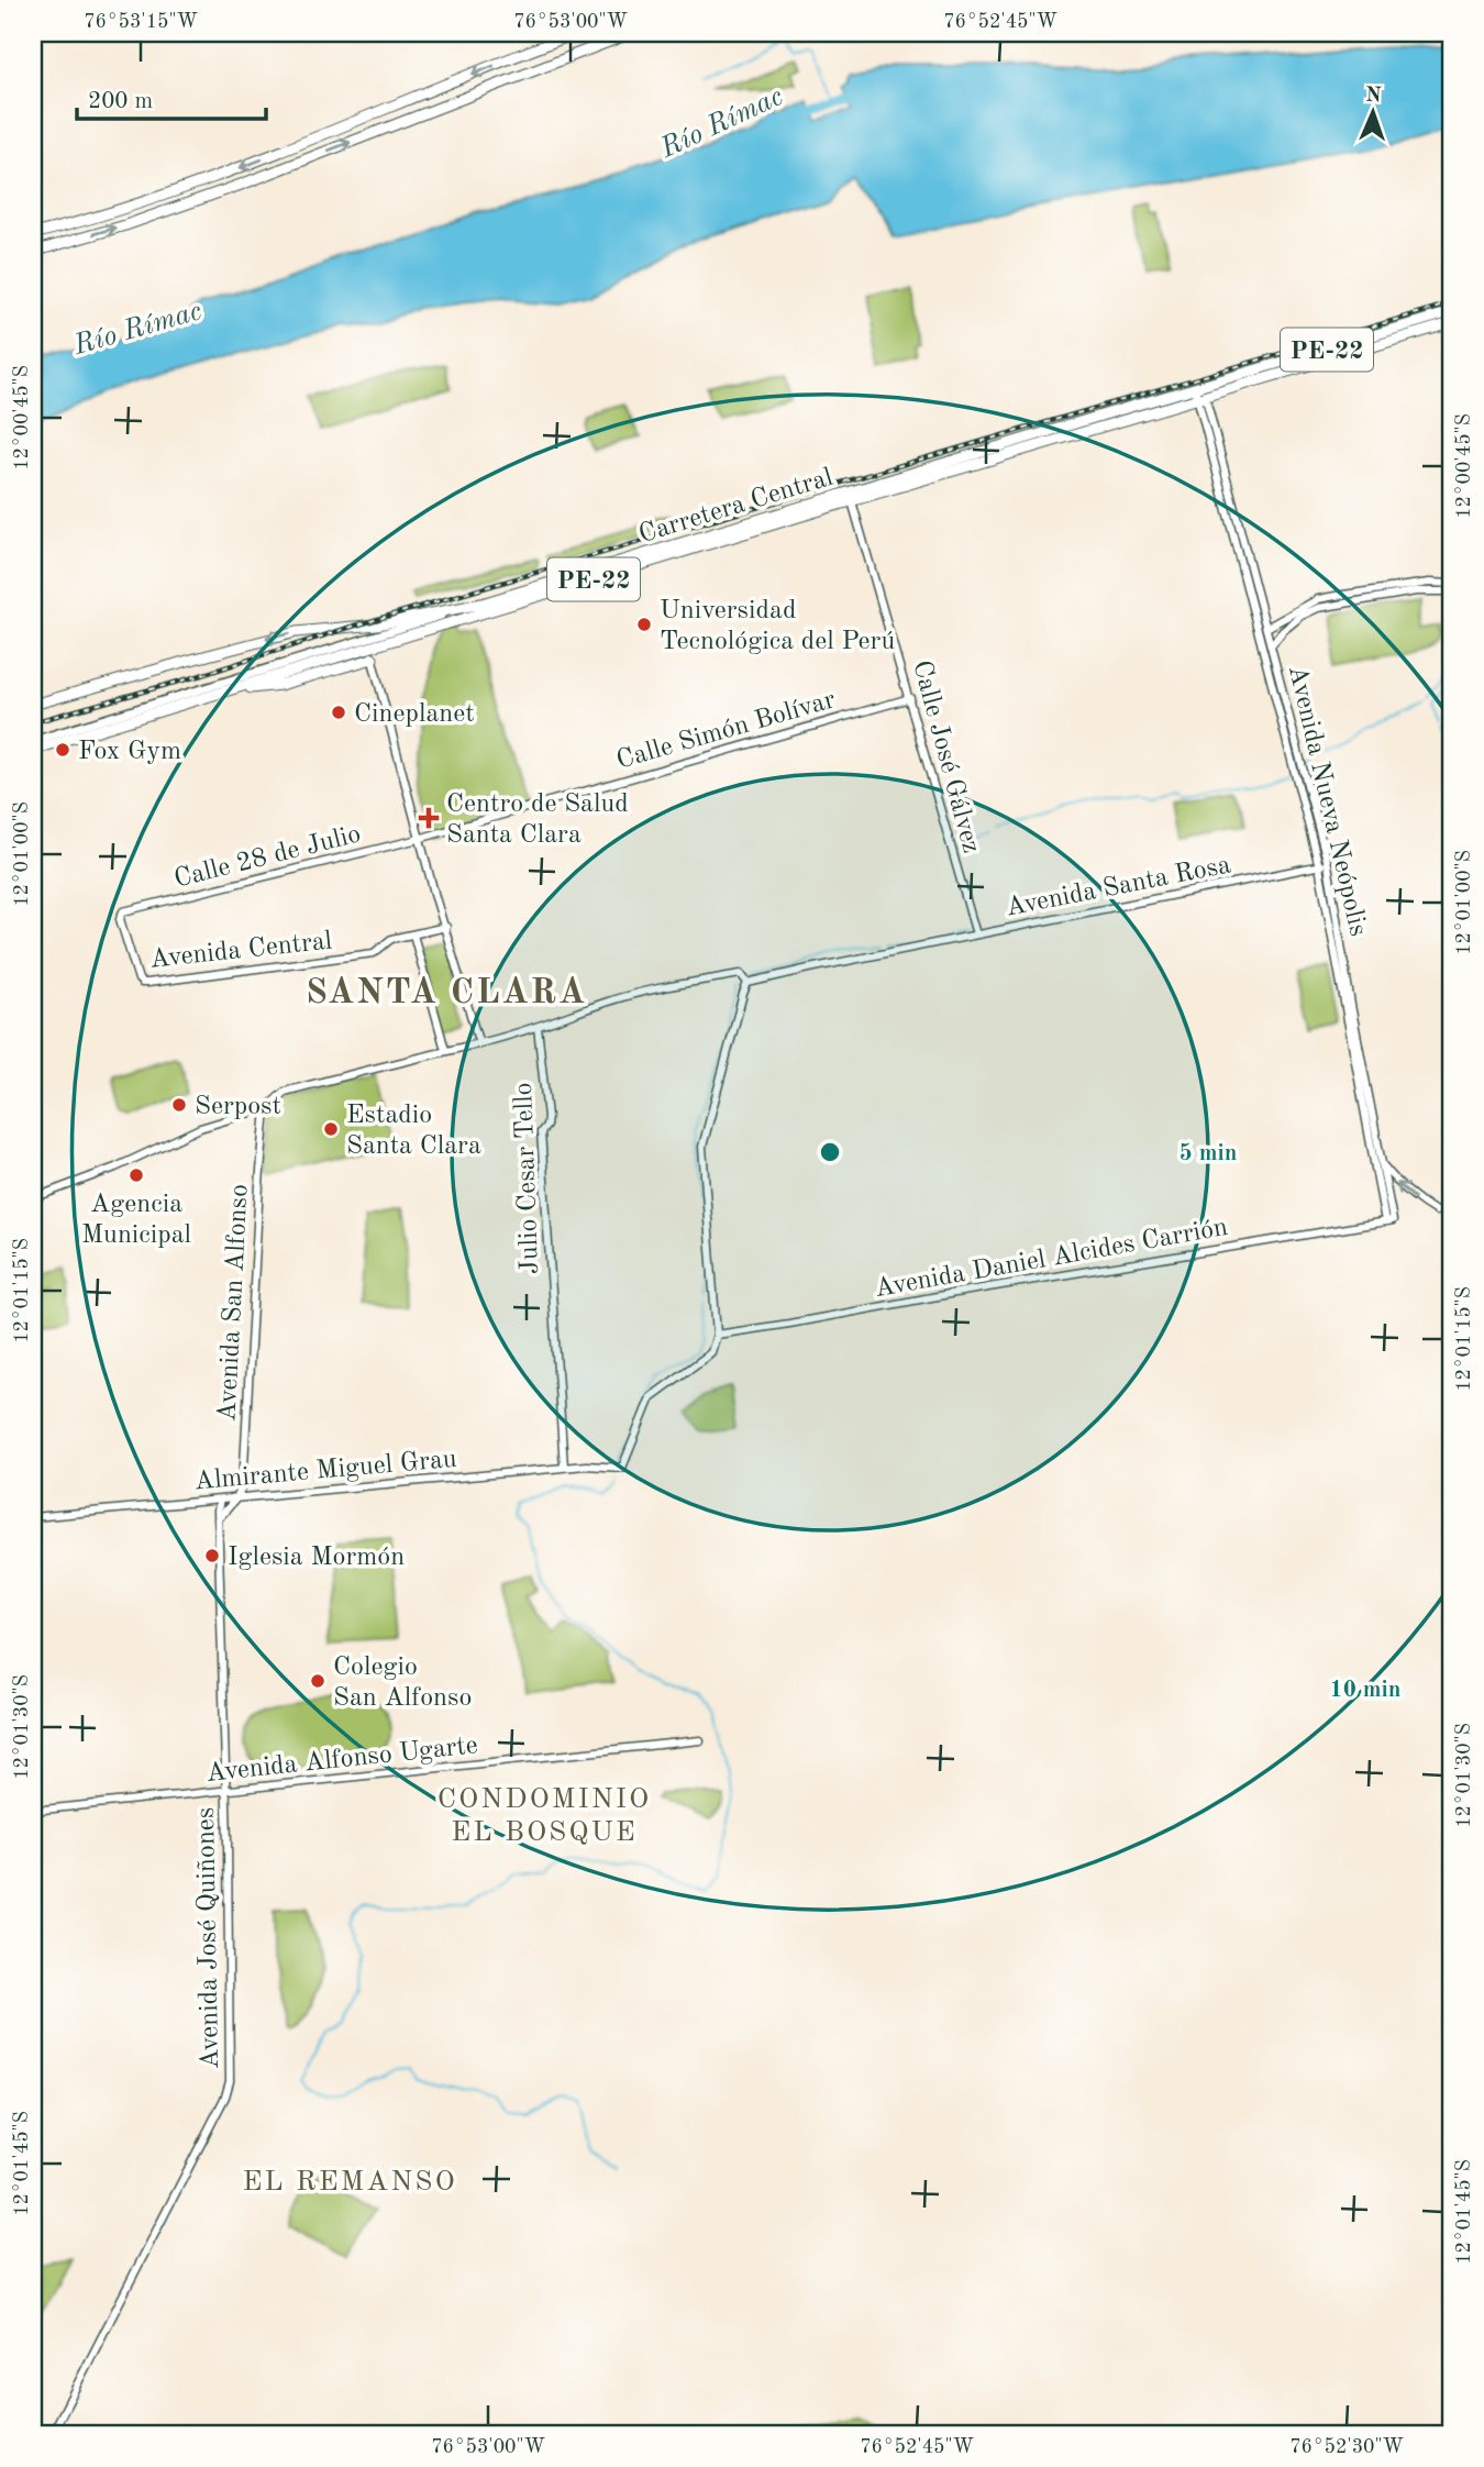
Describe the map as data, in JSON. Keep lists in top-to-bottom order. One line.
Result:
{"streets":{"highway":["PE-22","Carretera Central"],"street":["Calle Simón Bolívar","Calle José Gálvez","Avenida Nueva Neópolis","Calle 28 de Julio","Avenida Santa Rosa","Avenida Central","Julio Cesar Tello","Avenida Daniel Alcides Carrión","Avenida San Alfonso","Almirante Miguel Grau","Avenida Alfonso Ugarte","Avenida José Quiñones"]},"crossings":[["PE-22","Carretera Central"],["Carretera Central","Calle José Gálvez"],["Carretera Central","Avenida Nueva Neópolis"],["Calle Simón Bolívar","Calle José Gálvez"],["Calle Simón Bolívar","Calle 28 de Julio"],["Calle José Gálvez","Avenida Santa Rosa"],["Avenida Nueva Neópolis","Avenida Santa Rosa"],["Avenida Nueva Neópolis","Avenida Daniel Alcides Carrión"],["Calle 28 de Julio","Avenida Central"],["Julio Cesar Tello","Almirante Miguel Grau"],["Avenida Daniel Alcides Carrión","Almirante Miguel Grau"],["Avenida San Alfonso","Almirante Miguel Grau"],["Almirante Miguel Grau","Avenida José Quiñones"],["Avenida Alfonso Ugarte","Avenida José Quiñones"]],"districts":["SANTA CLARA","CONDOMINIO EL BOSQUE","EL REMANSO"],"water":["Río Rímac"],"places":{"other":["Universidad Tecnológica del Perú","Cineplanet","Fox Gym","Serpost","Estadio Santa Clara","Agencia Municipal","Iglesia Mormón","Colegio San Alfonso"],"health":["Centro de Salud Santa Clara"]},"scale_bar":"200 m","north":"top","coordinates":["76°53'15\"W","76°53'00\"W","76°52'45\"W","12°00'45\"S","12°01'00\"S","12°01'15\"S","12°01'30\"S","12°01'45\"S","76°52'30\"W"],"rings":["5 min","10 min"]}
